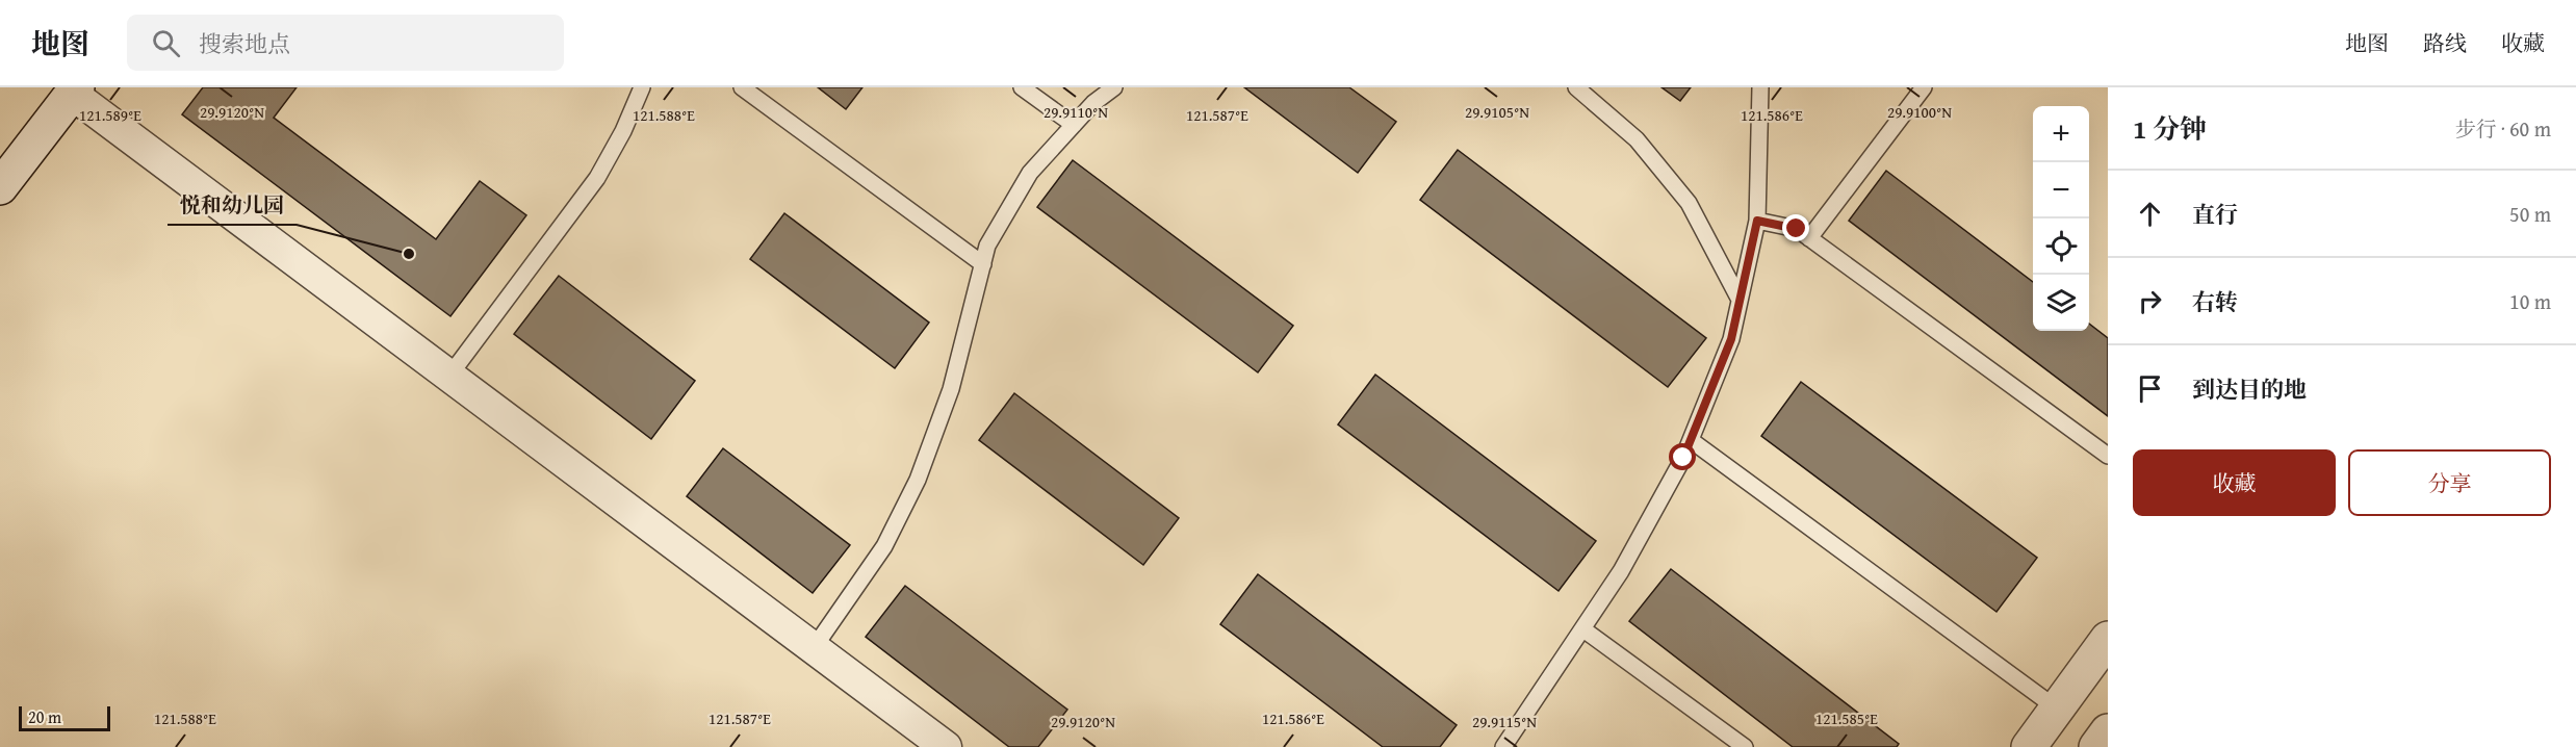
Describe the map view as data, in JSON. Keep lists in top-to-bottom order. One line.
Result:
{"places":["悦和幼儿园"],"scale_bar":"20 m","page":{"header":"地图","search":"搜索地点","nav":["地图","路线","收藏"],"heading":["1 分钟","步行 · 60 m"],"map_buttons":["+","−"],"list":[["直行","50 m"],["右转","10 m"],"到达目的地"],"buttons":["收藏","分享"],"scale":"20 m"},"coordinates":["29.9100°N","29.9105°N","29.9120°N","29.9110°N","121.589°E","121.588°E","121.587°E","121.586°E","121.585°E","29.9115°N"]}
